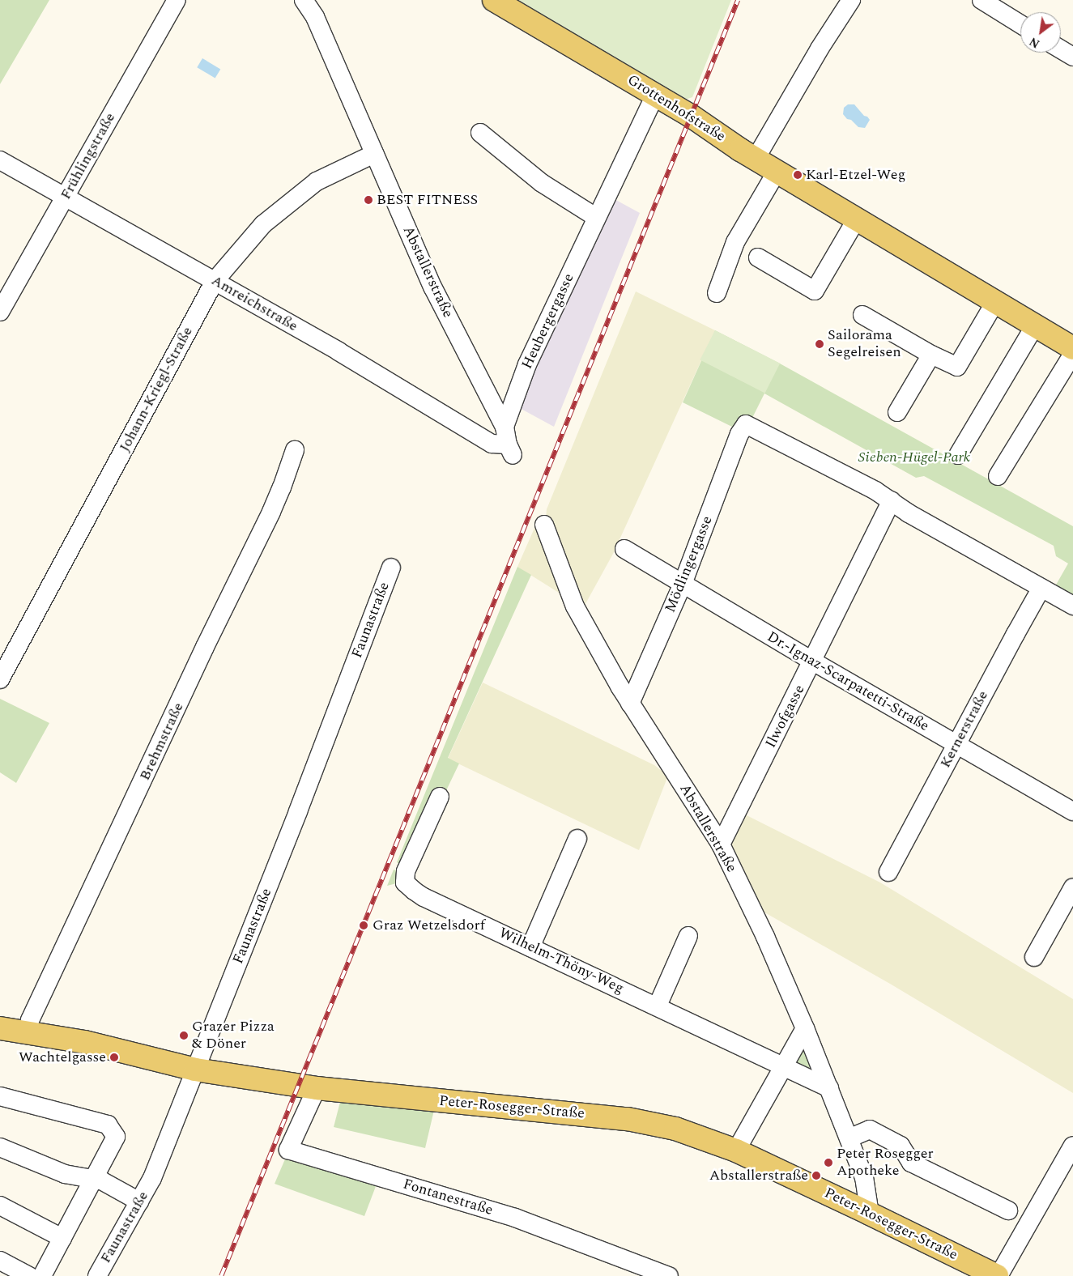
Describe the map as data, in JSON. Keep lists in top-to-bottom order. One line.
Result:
{"streets":{"main road":["Grottenhofstraße","Peter-Rosegger-Straße"],"street":["Frühlingstraße","Abstallerstraße","Amreichstraße","Heubergergasse","Johann-Kriegl-Straße","Mödlingergasse","Faunastraße","Dr.-Ignaz-Scarpatetti-Straße","Ilwofgasse","Kernerstraße","Brehmstraße","Wilhelm-Thöny-Weg","Fontanestraße"]},"crossings":[["Grottenhofstraße","Heubergergasse"],["Frühlingstraße","Amreichstraße"],["Abstallerstraße","Amreichstraße"],["Abstallerstraße","Heubergergasse"],["Abstallerstraße","Johann-Kriegl-Straße"],["Abstallerstraße","Mödlingergasse"],["Abstallerstraße","Ilwofgasse"],["Abstallerstraße","Wilhelm-Thöny-Weg"],["Abstallerstraße","Peter-Rosegger-Straße"],["Amreichstraße","Heubergergasse"],["Amreichstraße","Johann-Kriegl-Straße"],["Mödlingergasse","Dr.-Ignaz-Scarpatetti-Straße"],["Mödlingergasse","Ilwofgasse"],["Faunastraße","Peter-Rosegger-Straße"],["Dr.-Ignaz-Scarpatetti-Straße","Ilwofgasse"],["Dr.-Ignaz-Scarpatetti-Straße","Kernerstraße"],["Brehmstraße","Peter-Rosegger-Straße"],["Peter-Rosegger-Straße","Fontanestraße"]],"parks":["Sieben-Hügel-Park"],"places":["Karl-Etzel-Weg","BEST FITNESS","Sailorama Segelreisen","Graz Wetzelsdorf","Grazer Pizza & Döner","Wachtelgasse","Peter Rosegger Apotheke","Abstallerstraße"],"north":"bottom left"}
